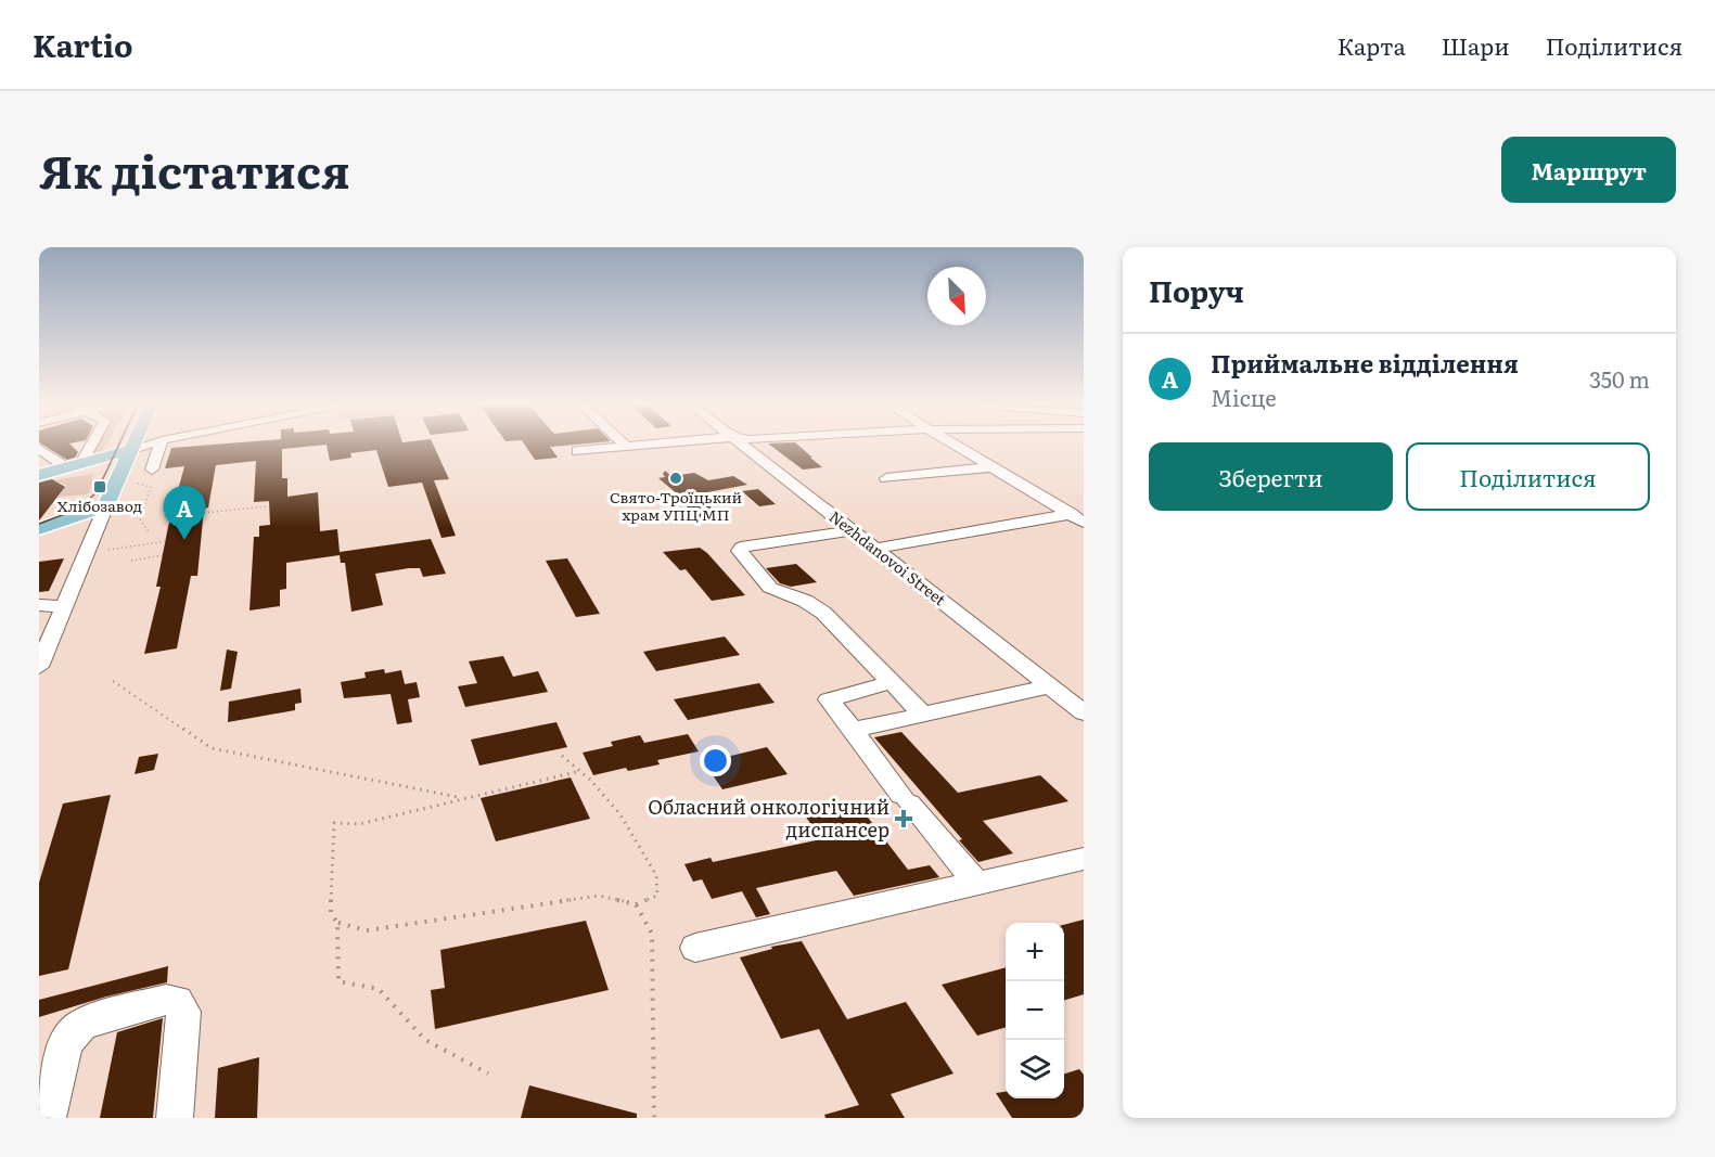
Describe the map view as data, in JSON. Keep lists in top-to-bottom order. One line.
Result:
{"streets":{"street":["Nezhdanovoi Street"]},"places":{"other":["Свято-Троїцький храм УПЦ МП"],"transit":["Хлібозавод"],"health":["Обласний онкологічний диспансер"]},"north":"bottom right","page":{"header":"Kartio","nav":["Карта","Шари","Поділитися"],"title":"Як дістатися","buttons":["Маршрут",["Зберегти","Поділитися"]],"heading":"Поруч","list":[{"mark":"A","name":"Приймальне відділення","note":"Місце","value":"350 m"}],"pins":"A","map_buttons":["+","−"]}}
